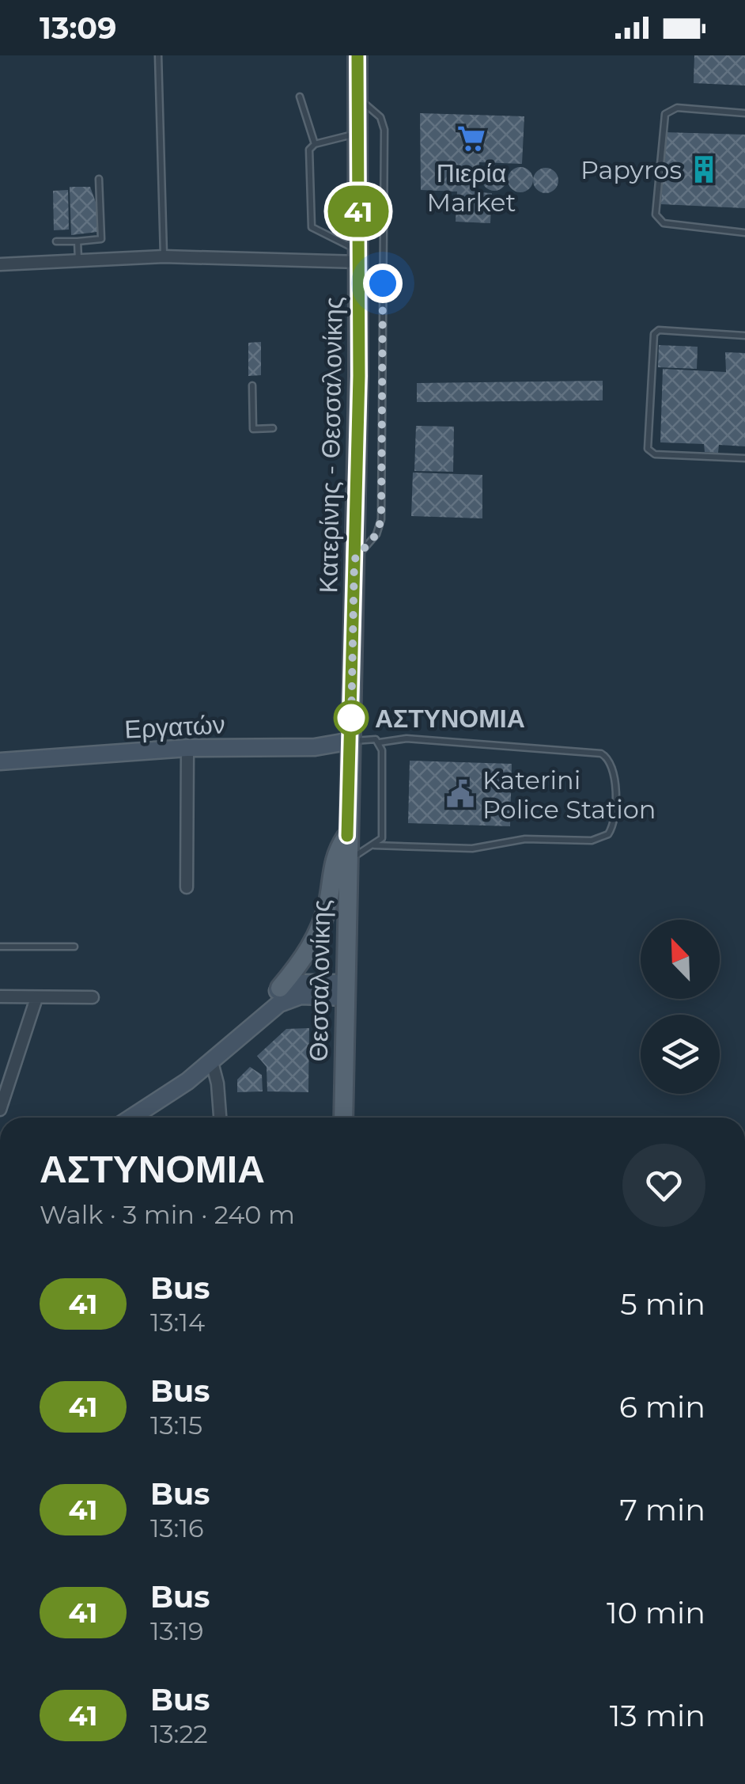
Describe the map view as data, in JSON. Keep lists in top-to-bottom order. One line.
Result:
{"streets":{"main road":["Κατερίνης - Θεσσαλονίκης","Εργατών","Θεσσαλονίκης"]},"crossings":[["Κατερίνης - Θεσσαλονίκης","Εργατών"],["Κατερίνης - Θεσσαλονίκης","Θεσσαλονίκης"]],"places":{"supermarket":["Πιερία Market"],"building":["Papyros"],"other":["ΑΣΤΥΝΟΜΙΑ"],"public building":["Katerini Police Station"]},"lines":["bus line 41"],"north":"top left","page":{"status":"13:09","on_map":"41","heading":["ΑΣΤΥΝΟΜΙΑ","Walk · 3 min · 240 m"],"list":[{"mark":"41","name":"Bus","note":"13:14","value":"5 min"},{"mark":"41","name":"Bus","note":"13:15","value":"6 min"},{"mark":"41","name":"Bus","note":"13:16","value":"7 min"},{"mark":"41","name":"Bus","note":"13:19","value":"10 min"},{"mark":"41","name":"Bus","note":"13:22","value":"13 min"}]}}
